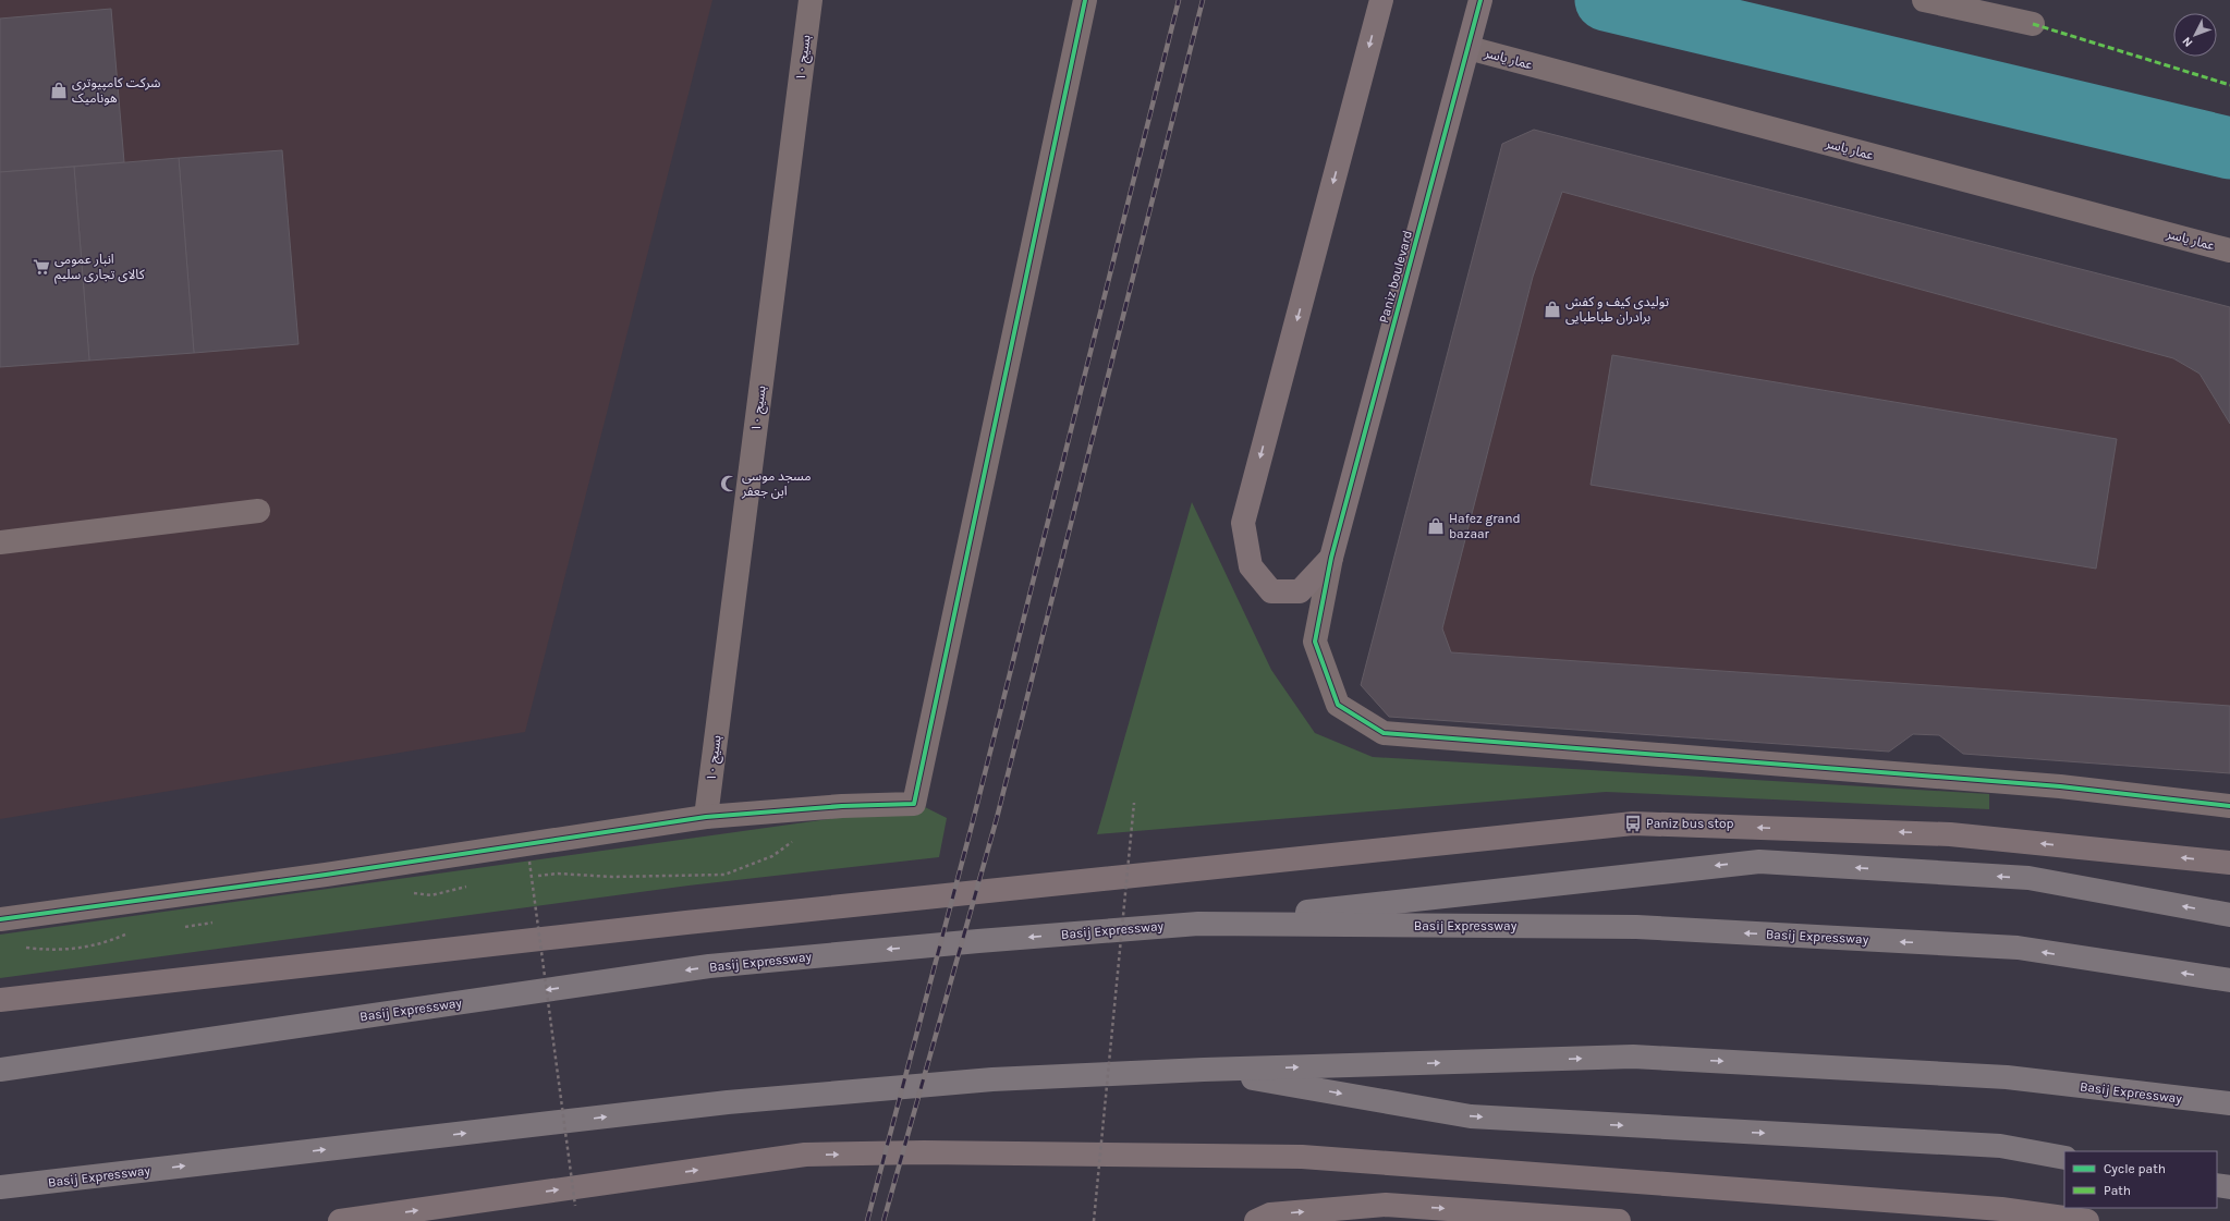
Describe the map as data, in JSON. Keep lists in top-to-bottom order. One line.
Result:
{"streets":{"highway":["Basij Expressway"],"main road":["Paniz boulevard"],"street":["بسیج ۱۰","عمار یاسر"]},"crossings":[["عمار یاسر","Paniz boulevard"]],"places":{"shop":["شرکت کامپیوتری هونامیک","تولیدی کیف و کفش برادران طباطبایی","Hafez grand bazaar"],"supermarket":["انبار عمومی کالای تجاری سلیم"],"mosque":["مسجد موسی ابن جعفر"],"bus stop":["Paniz bus stop"]},"legend":["Cycle path","Path"],"north":"bottom left"}
